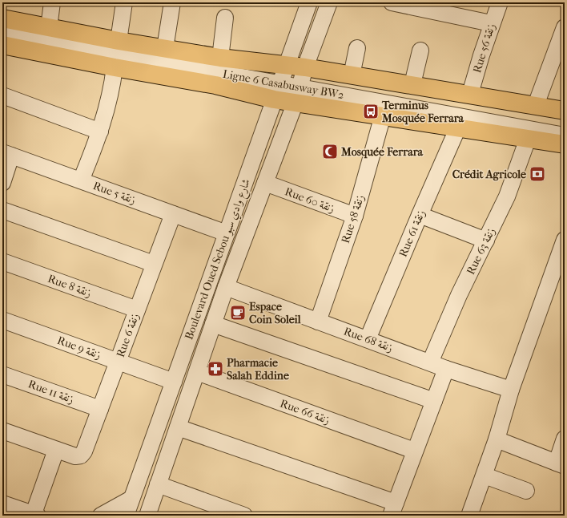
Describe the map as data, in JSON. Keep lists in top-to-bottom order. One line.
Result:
{"streets":{"street":["Rue 56 زنقة","Ligne 6 Casabusway BW2","Rue 5 زنقة","Rue 60 زنقة","Rue 58 زنقة","Rue 61 زنقة","Rue 63 زنقة","Boulevard Oued Sebou شارع وادي سبو","Rue 8 زنقة","Rue 6 زنقة","Rue 68 زنقة","Rue 9 زنقة","Rue 11 زنقة","Rue 66 زنقة"]},"crossings":[["Ligne 6 Casabusway BW2","Boulevard Oued Sebou شارع وادي سبو"],["Rue 5 زنقة","Boulevard Oued Sebou شارع وادي سبو"],["Rue 5 زنقة","Rue 6 زنقة"],["Rue 60 زنقة","Rue 58 زنقة"],["Rue 60 زنقة","Boulevard Oued Sebou شارع وادي سبو"],["Rue 58 زنقة","Rue 68 زنقة"],["Rue 61 زنقة","Rue 68 زنقة"],["Rue 63 زنقة","Rue 68 زنقة"],["Boulevard Oued Sebou شارع وادي سبو","Rue 68 زنقة"],["Boulevard Oued Sebou شارع وادي سبو","Rue 9 زنقة"],["Boulevard Oued Sebou شارع وادي سبو","Rue 66 زنقة"],["Rue 8 زنقة","Rue 6 زنقة"],["Rue 6 زنقة","Rue 9 زنقة"],["Rue 6 زنقة","Rue 11 زنقة"]],"places":{"bus stop":["Terminus Mosquée Ferrara"],"mosque":["Mosquée Ferrara"],"bank":["Crédit Agricole"],"cafe":["Espace Coin Soleil"],"pharmacy":["Pharmacie Salah Eddine"]}}
